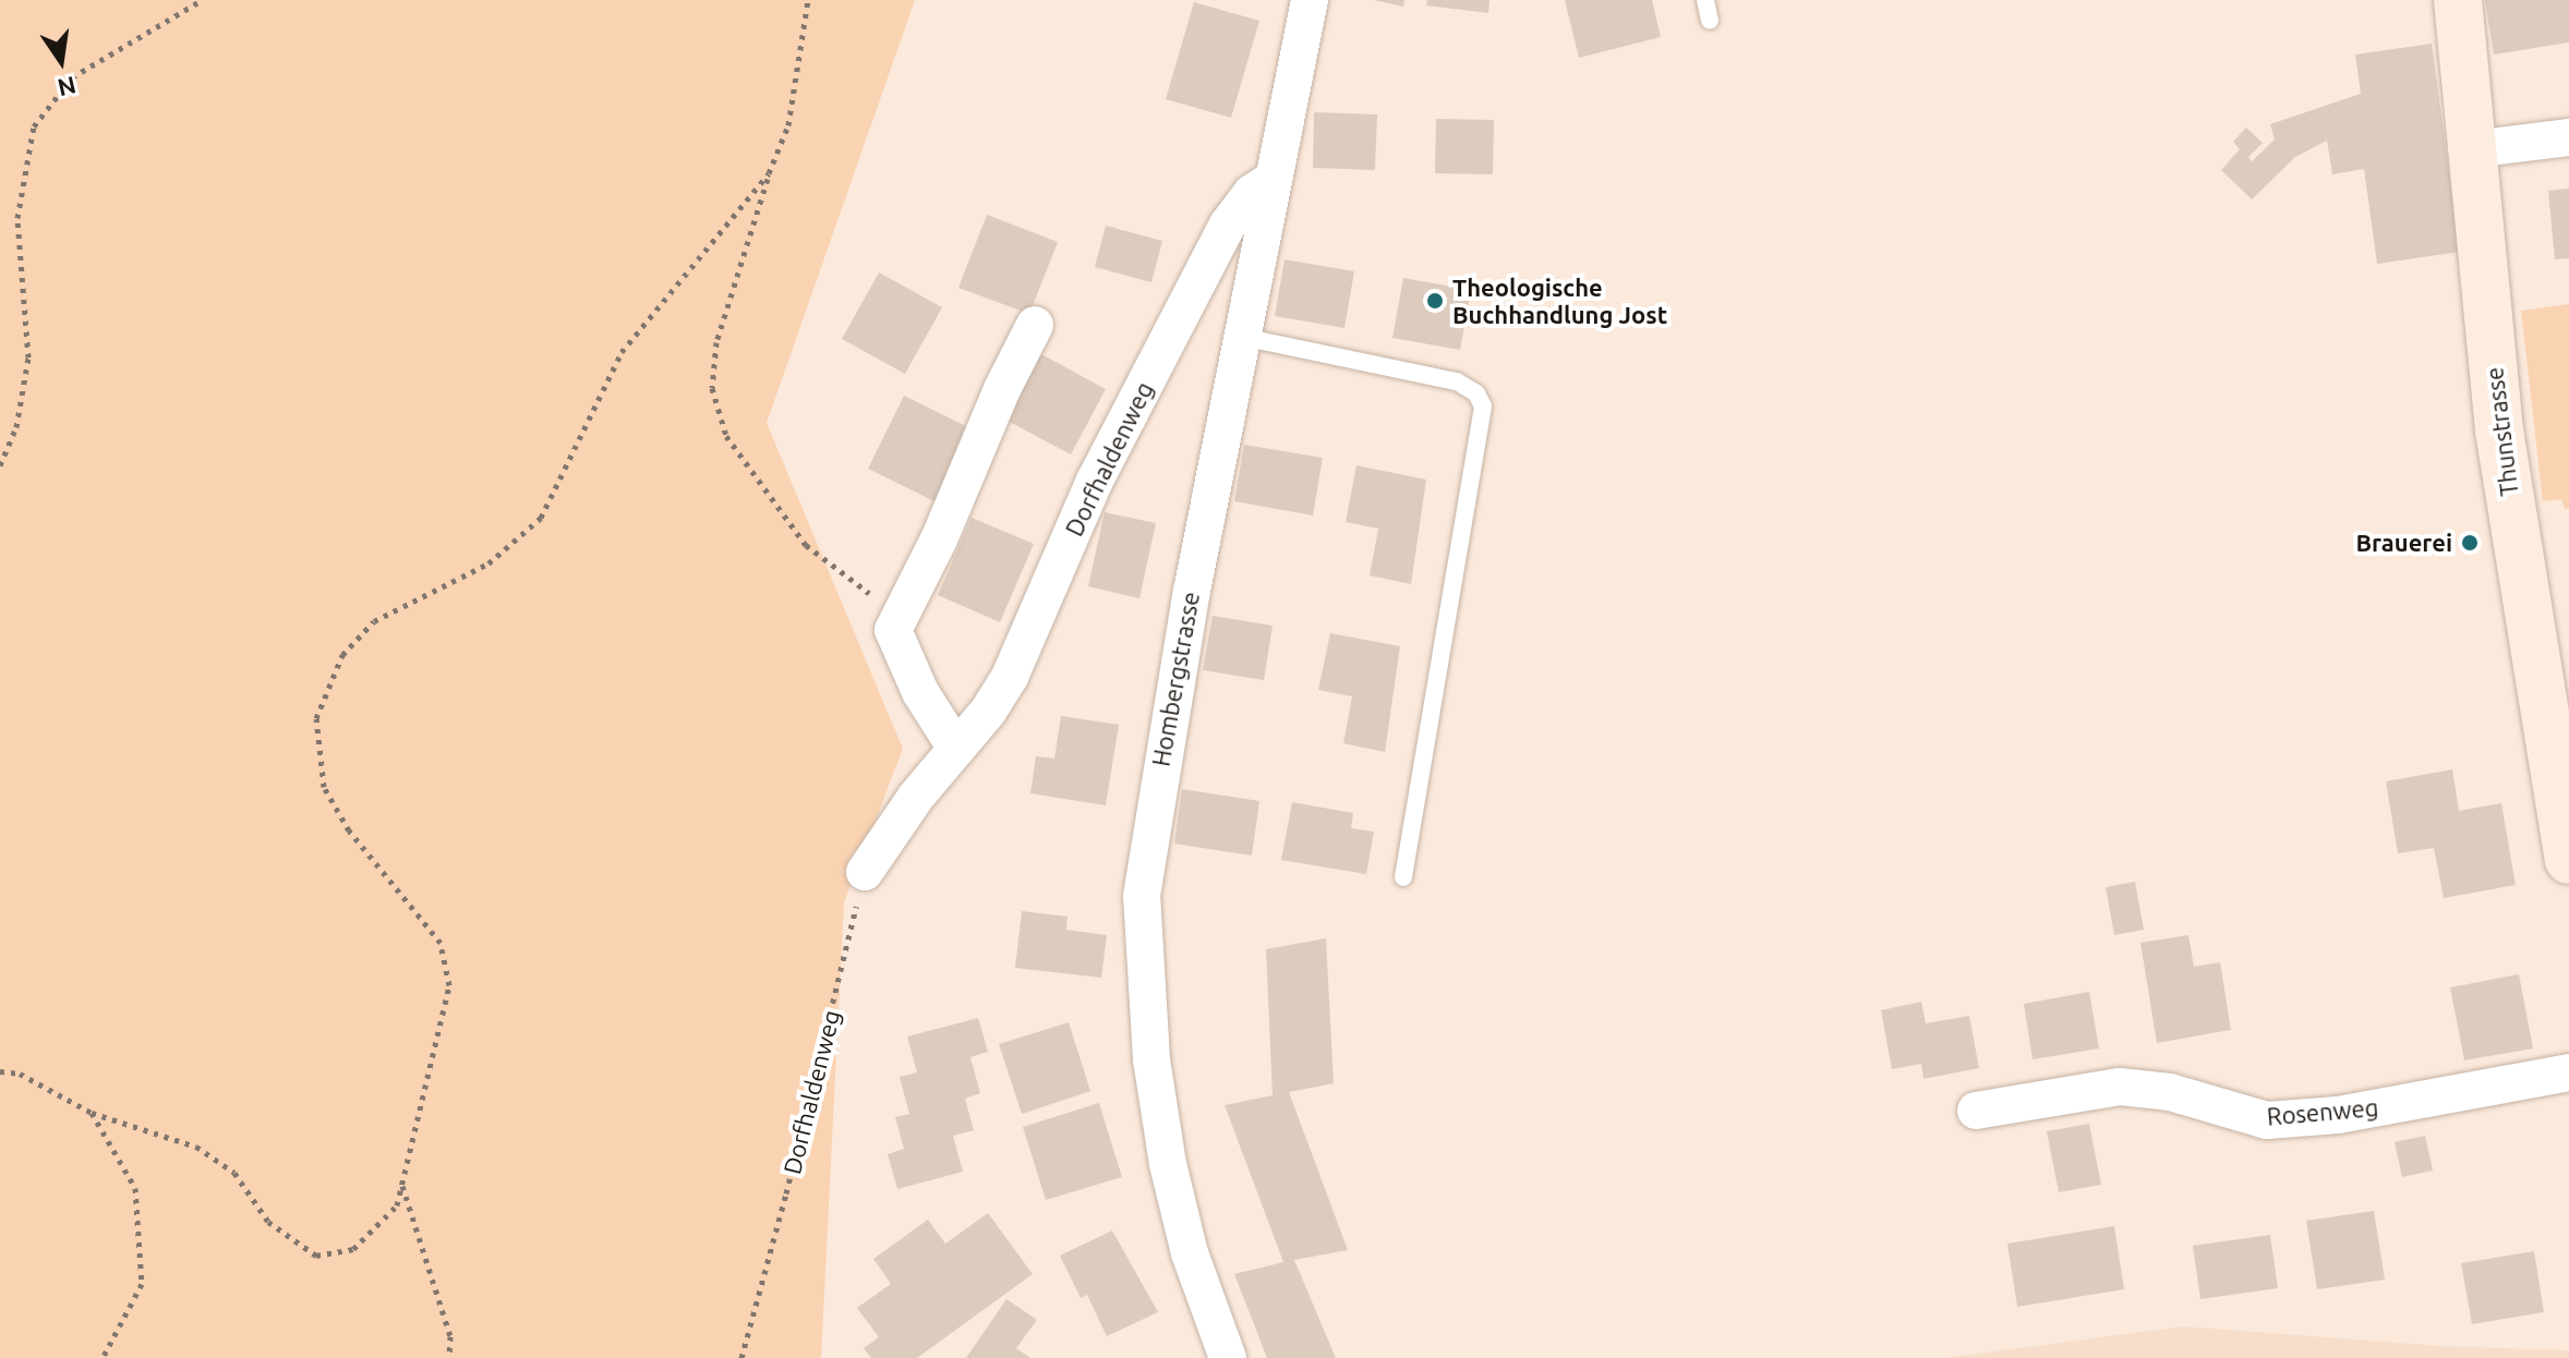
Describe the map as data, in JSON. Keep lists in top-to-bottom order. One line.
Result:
{"streets":{"main road":["Thunstrasse"],"street":["Dorfhaldenweg","Hombergstrasse","Rosenweg"]},"crossings":[["Dorfhaldenweg","Hombergstrasse"]],"places":["Theologische Buchhandlung Jost","Brauerei"],"north":"bottom"}
